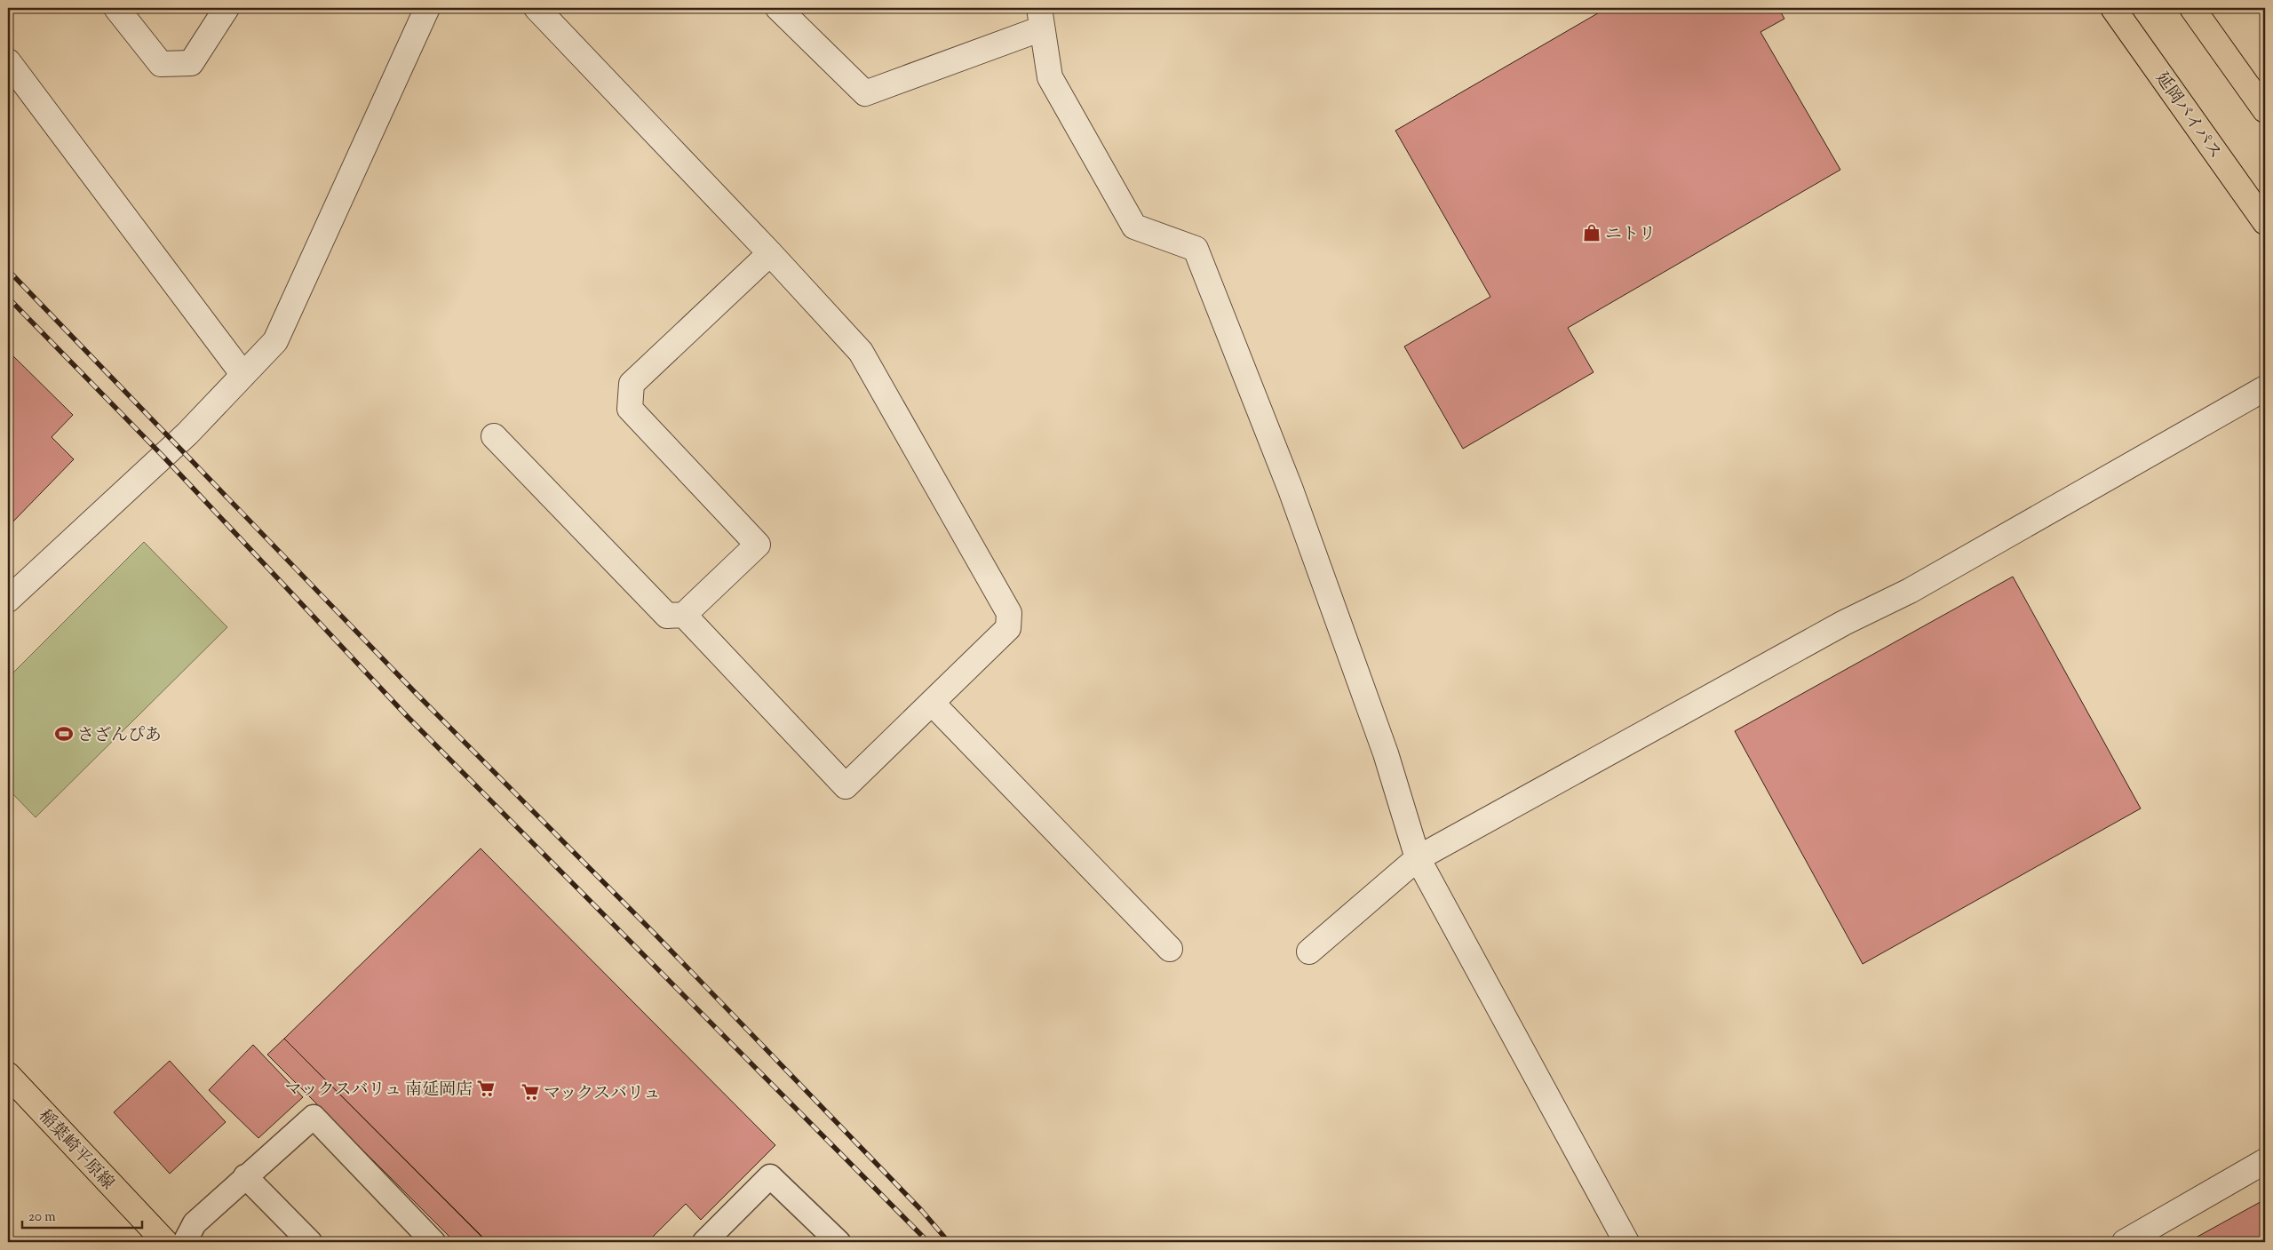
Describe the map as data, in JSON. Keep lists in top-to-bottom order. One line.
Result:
{"streets":{"main road":["延岡バイパス","稲葉崎平原線"]},"places":{"shop":["ニトリ"],"sports":["さざんぴあ"],"supermarket":["マックスバリュ 南延岡店","マックスバリュ"]},"scale_bar":"20 m"}
